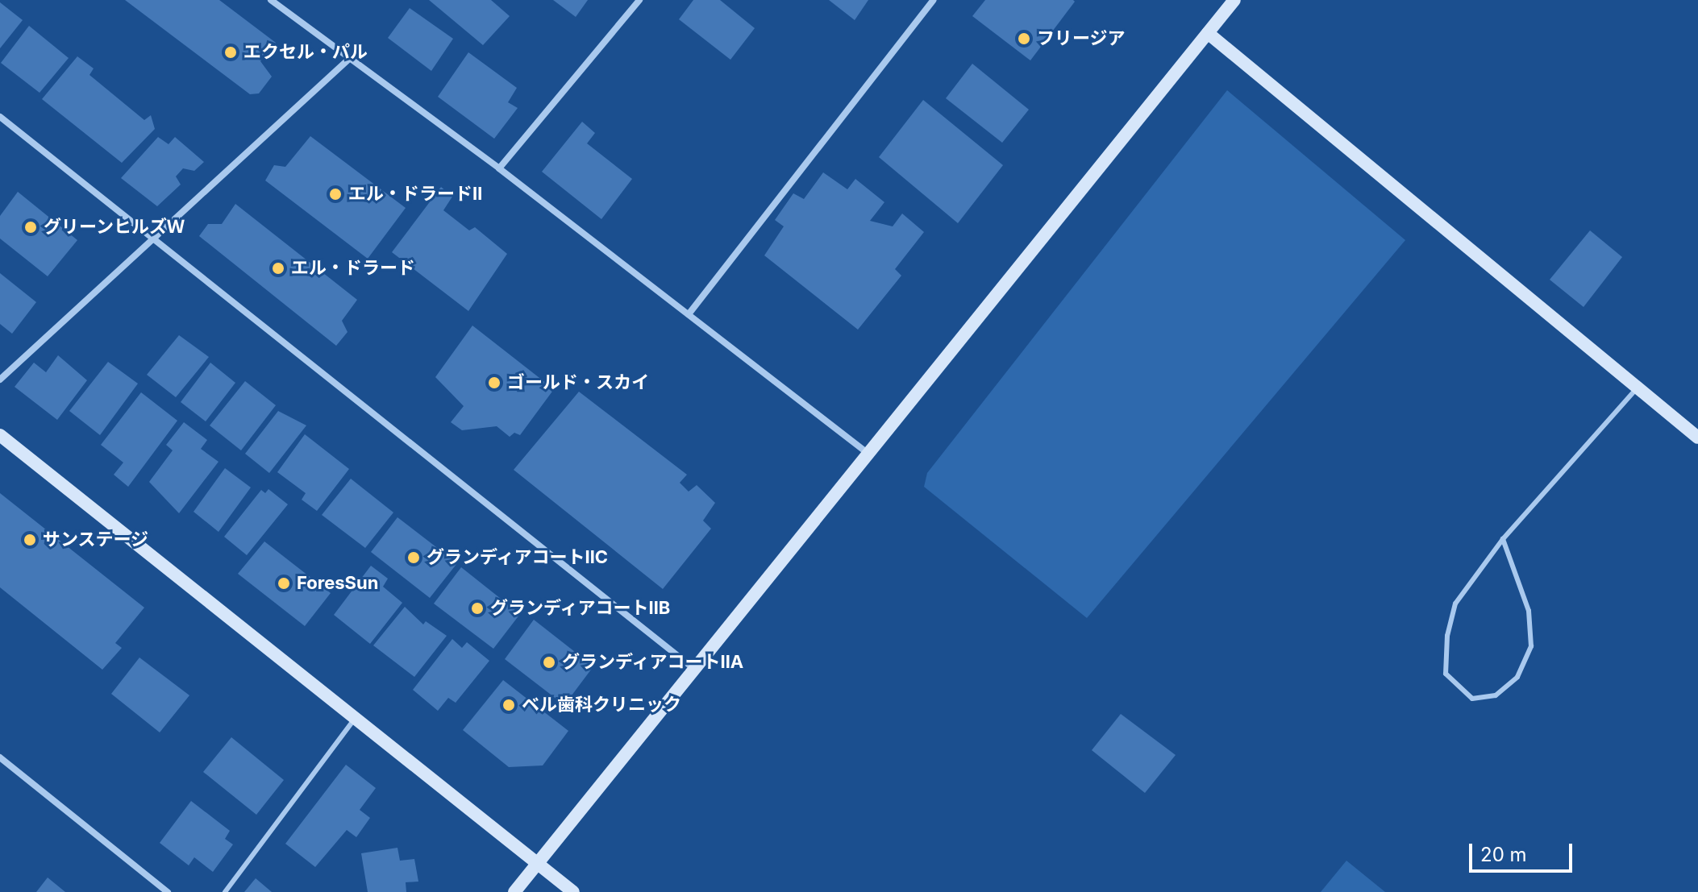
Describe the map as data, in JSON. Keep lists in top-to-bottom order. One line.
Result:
{"places":["フリージア","エクセル・パル","エル・ドラードⅡ","グリーンヒルズＷ","エル・ドラード","ゴールド・スカイ","サンステージ","グランディアコートⅡC","ForesSun","グランディアコートⅡB","グランディアコートⅡA","ベル歯科クリニック"],"scale_bar":"20 m"}
